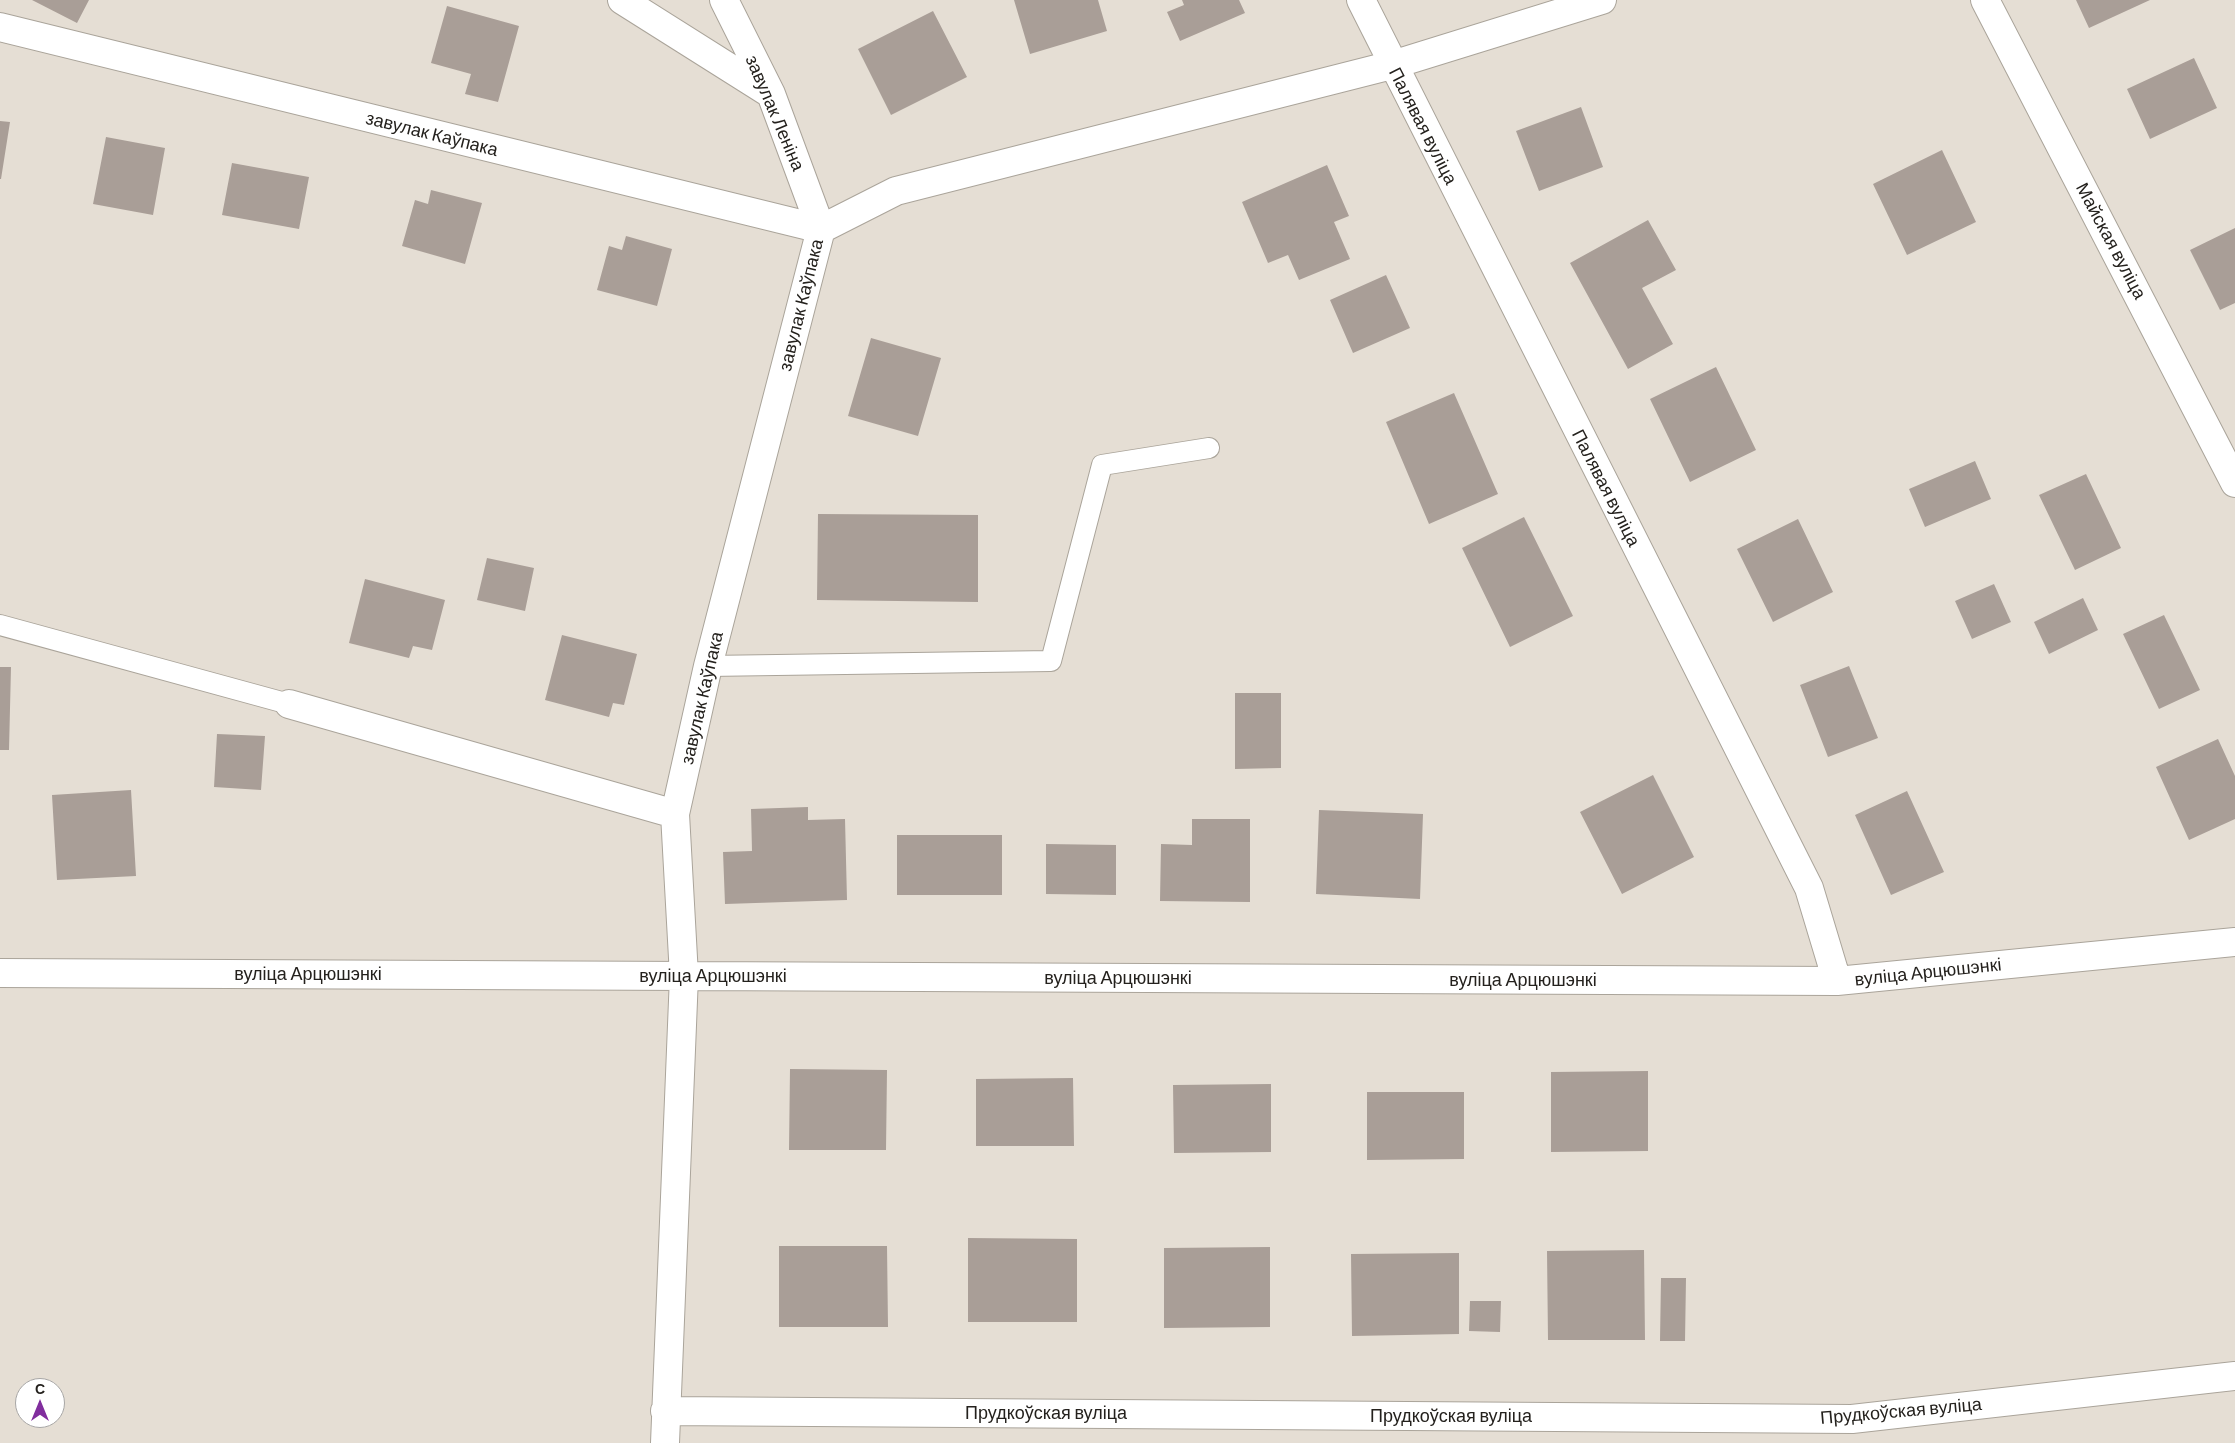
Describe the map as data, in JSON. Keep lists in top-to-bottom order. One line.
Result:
{"streets":{"street":["завулак Леніна","Палявая вуліца","завулак Каўпака","Майская вуліца","вуліца Арцюшэнкі","Прудкоўская вуліца"]},"crossings":[["завулак Леніна","завулак Каўпака"],["Палявая вуліца","вуліца Арцюшэнкі"],["завулак Каўпака","вуліца Арцюшэнкі"],["завулак Каўпака","Прудкоўская вуліца"]],"north":"top"}
